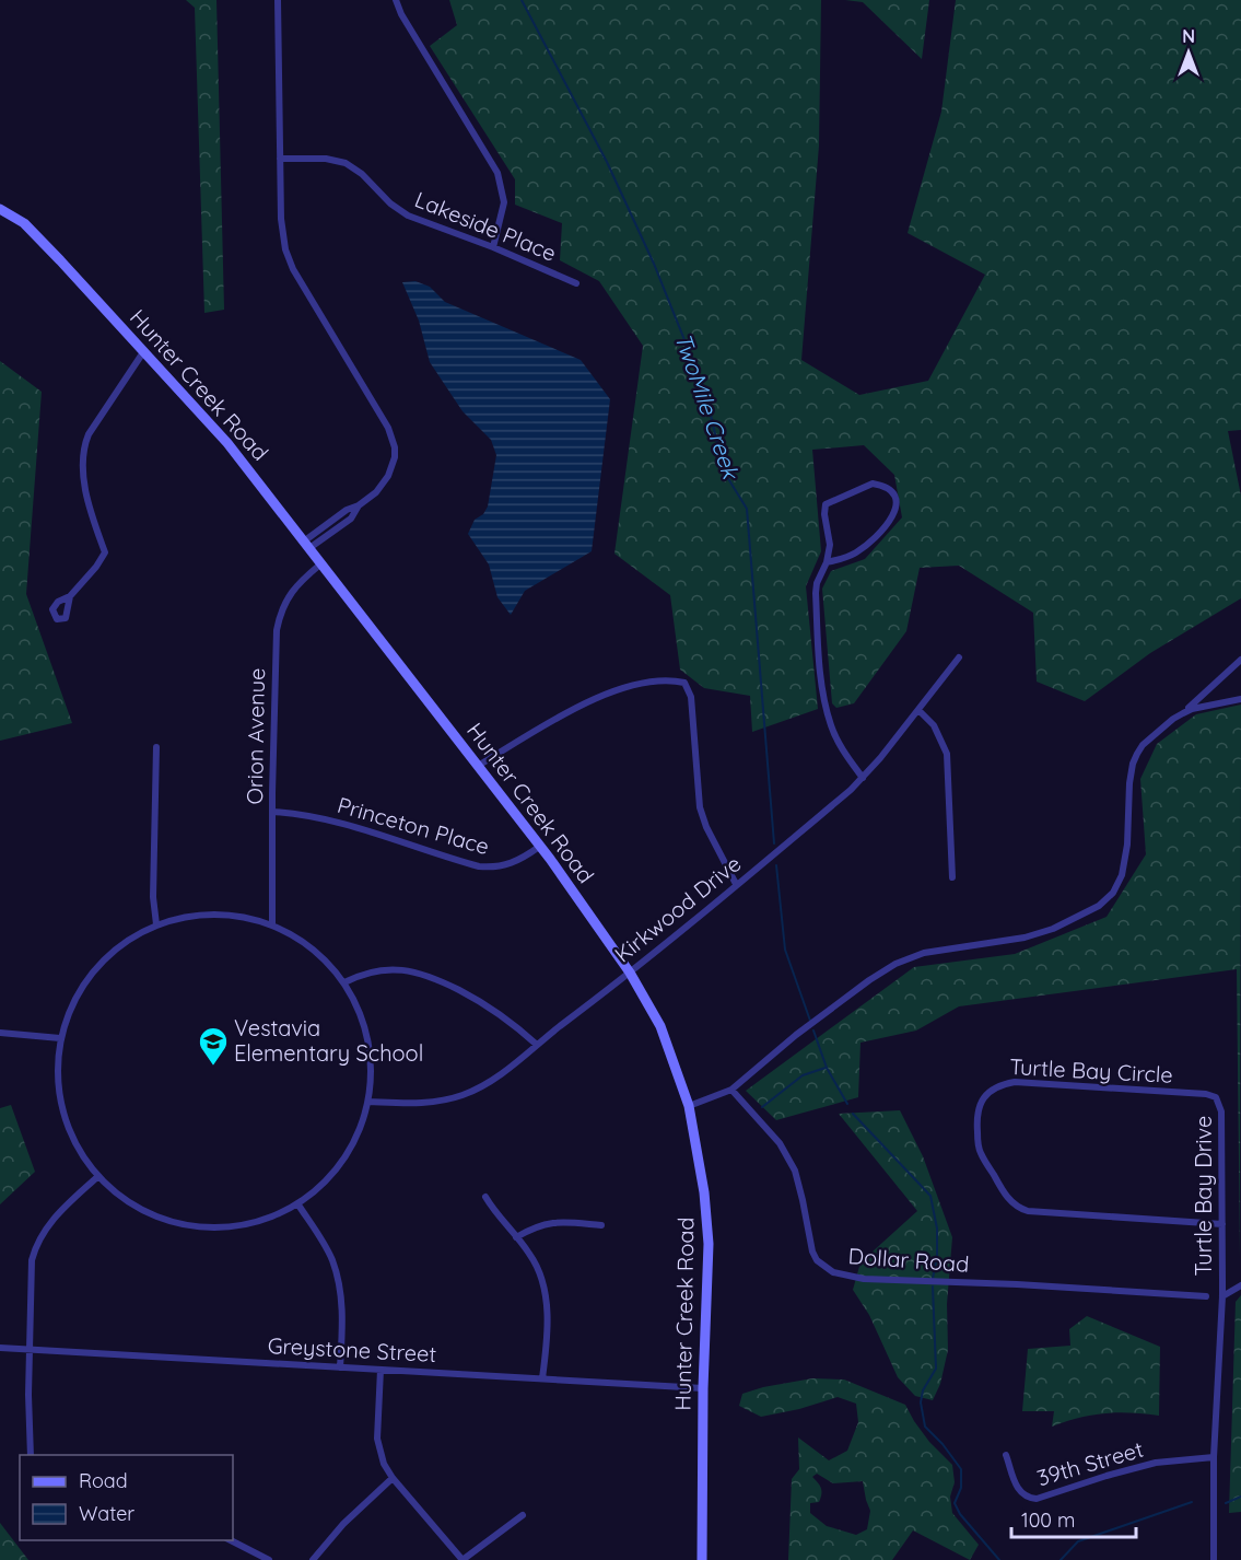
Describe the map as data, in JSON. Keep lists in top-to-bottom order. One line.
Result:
{"streets":{"main road":["Hunter Creek Road"],"street":["Lakeside Place","Orion Avenue","Princeton Place","Kirkwood Drive","Turtle Bay Circle","Turtle Bay Drive","Dollar Road","Greystone Street","39th Street"]},"crossings":[["Hunter Creek Road","Orion Avenue"],["Hunter Creek Road","Princeton Place"],["Hunter Creek Road","Kirkwood Drive"],["Hunter Creek Road","Greystone Street"],["Orion Avenue","Princeton Place"],["Turtle Bay Circle","Turtle Bay Drive"],["Turtle Bay Drive","39th Street"]],"water":["TwoMile Creek"],"places":{"school or university":["Vestavia Elementary School"]},"legend":["Road","Water"],"scale_bar":"100 m","north":"top"}
